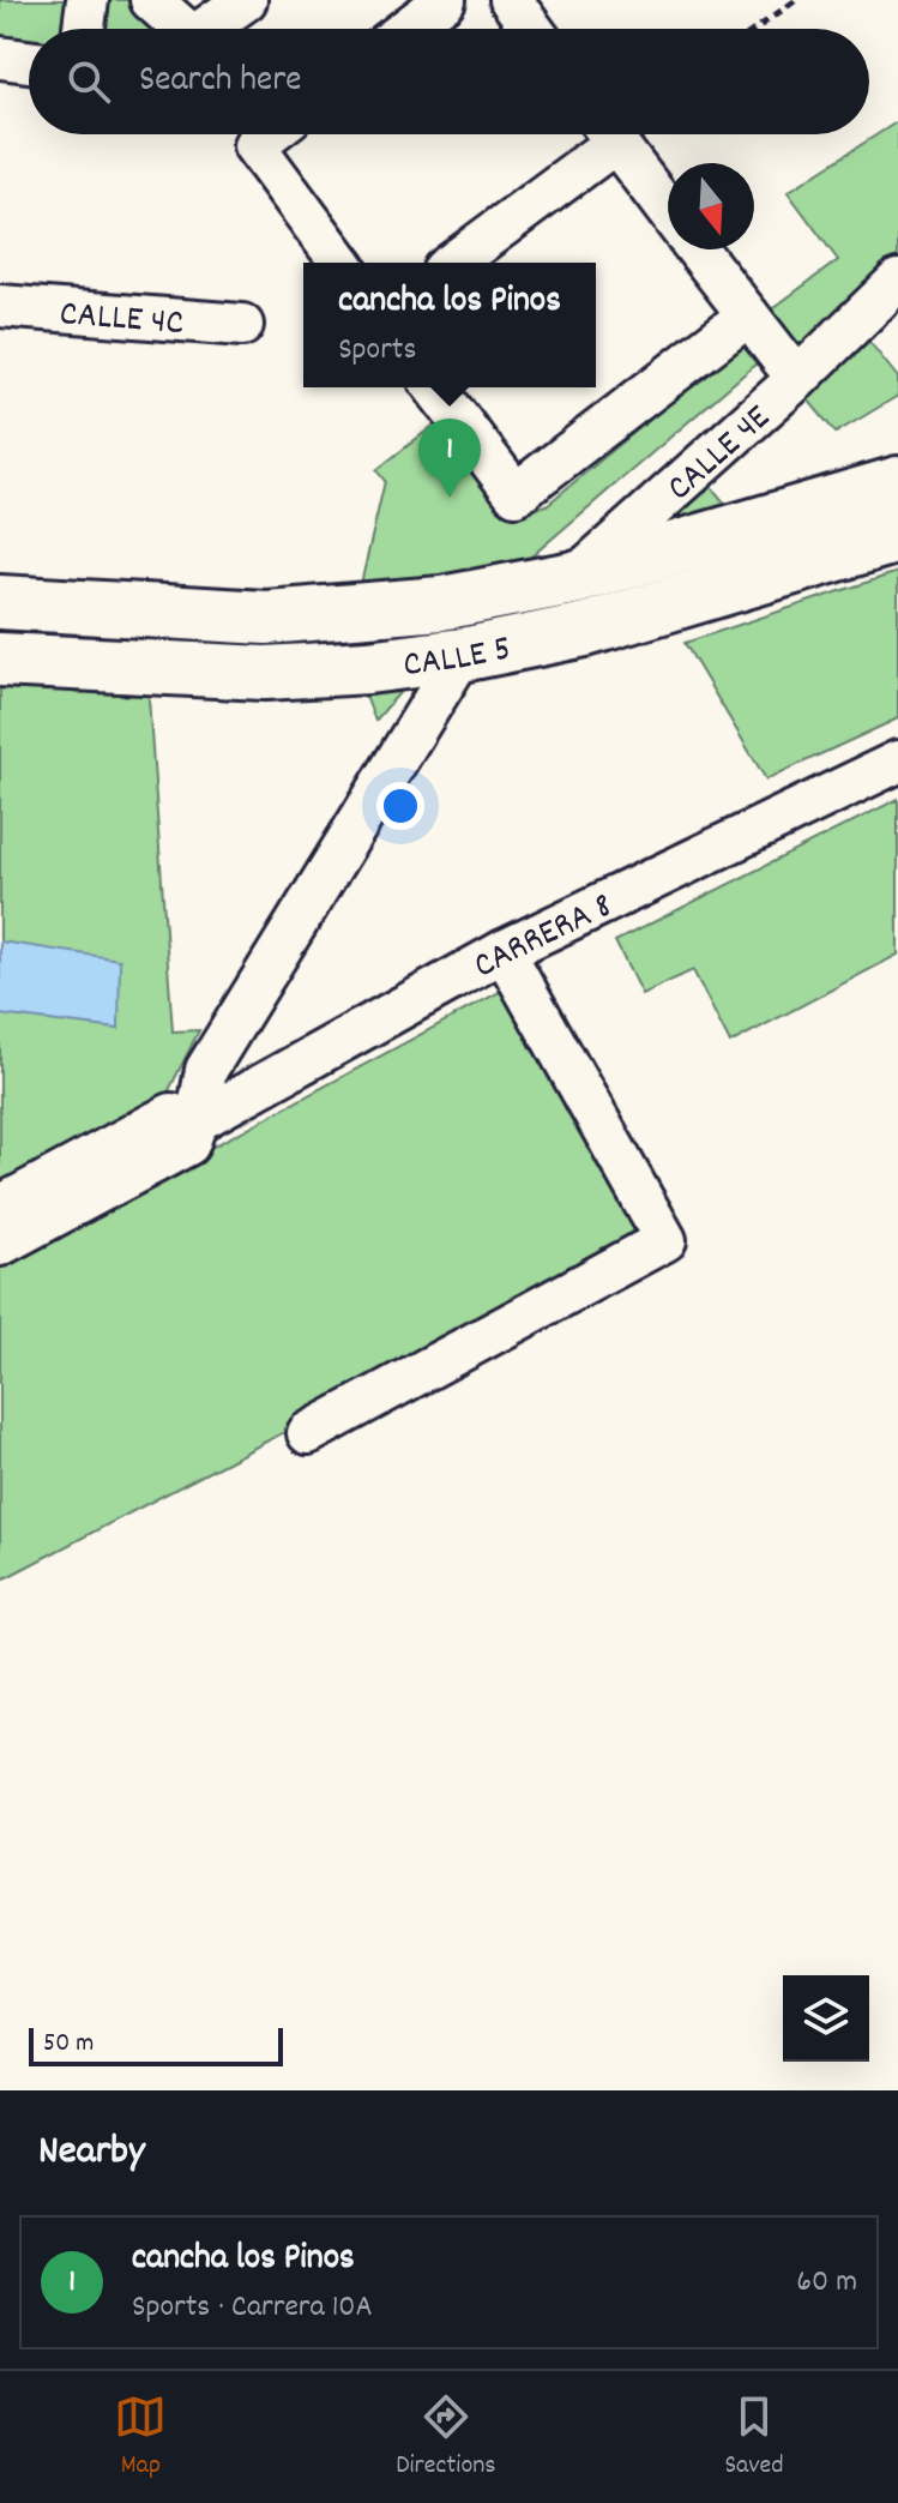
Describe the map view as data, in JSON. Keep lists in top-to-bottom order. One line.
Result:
{"streets":{"main road":["CALLE 5"],"street":["CALLE 4C","CALLE 4E","CARRERA 8"]},"crossings":[["CALLE 4E","CALLE 5"]],"scale_bar":"50 m","north":"bottom","page":{"search":"Search here","popup":["cancha los Pinos","Sports"],"pins":"1","scale":"50 m","heading":"Nearby","list":[{"mark":"1","name":"cancha los Pinos","note":"Sports · Carrera 10A","value":"60 m"}],"nav":["Map","Directions","Saved"]}}
